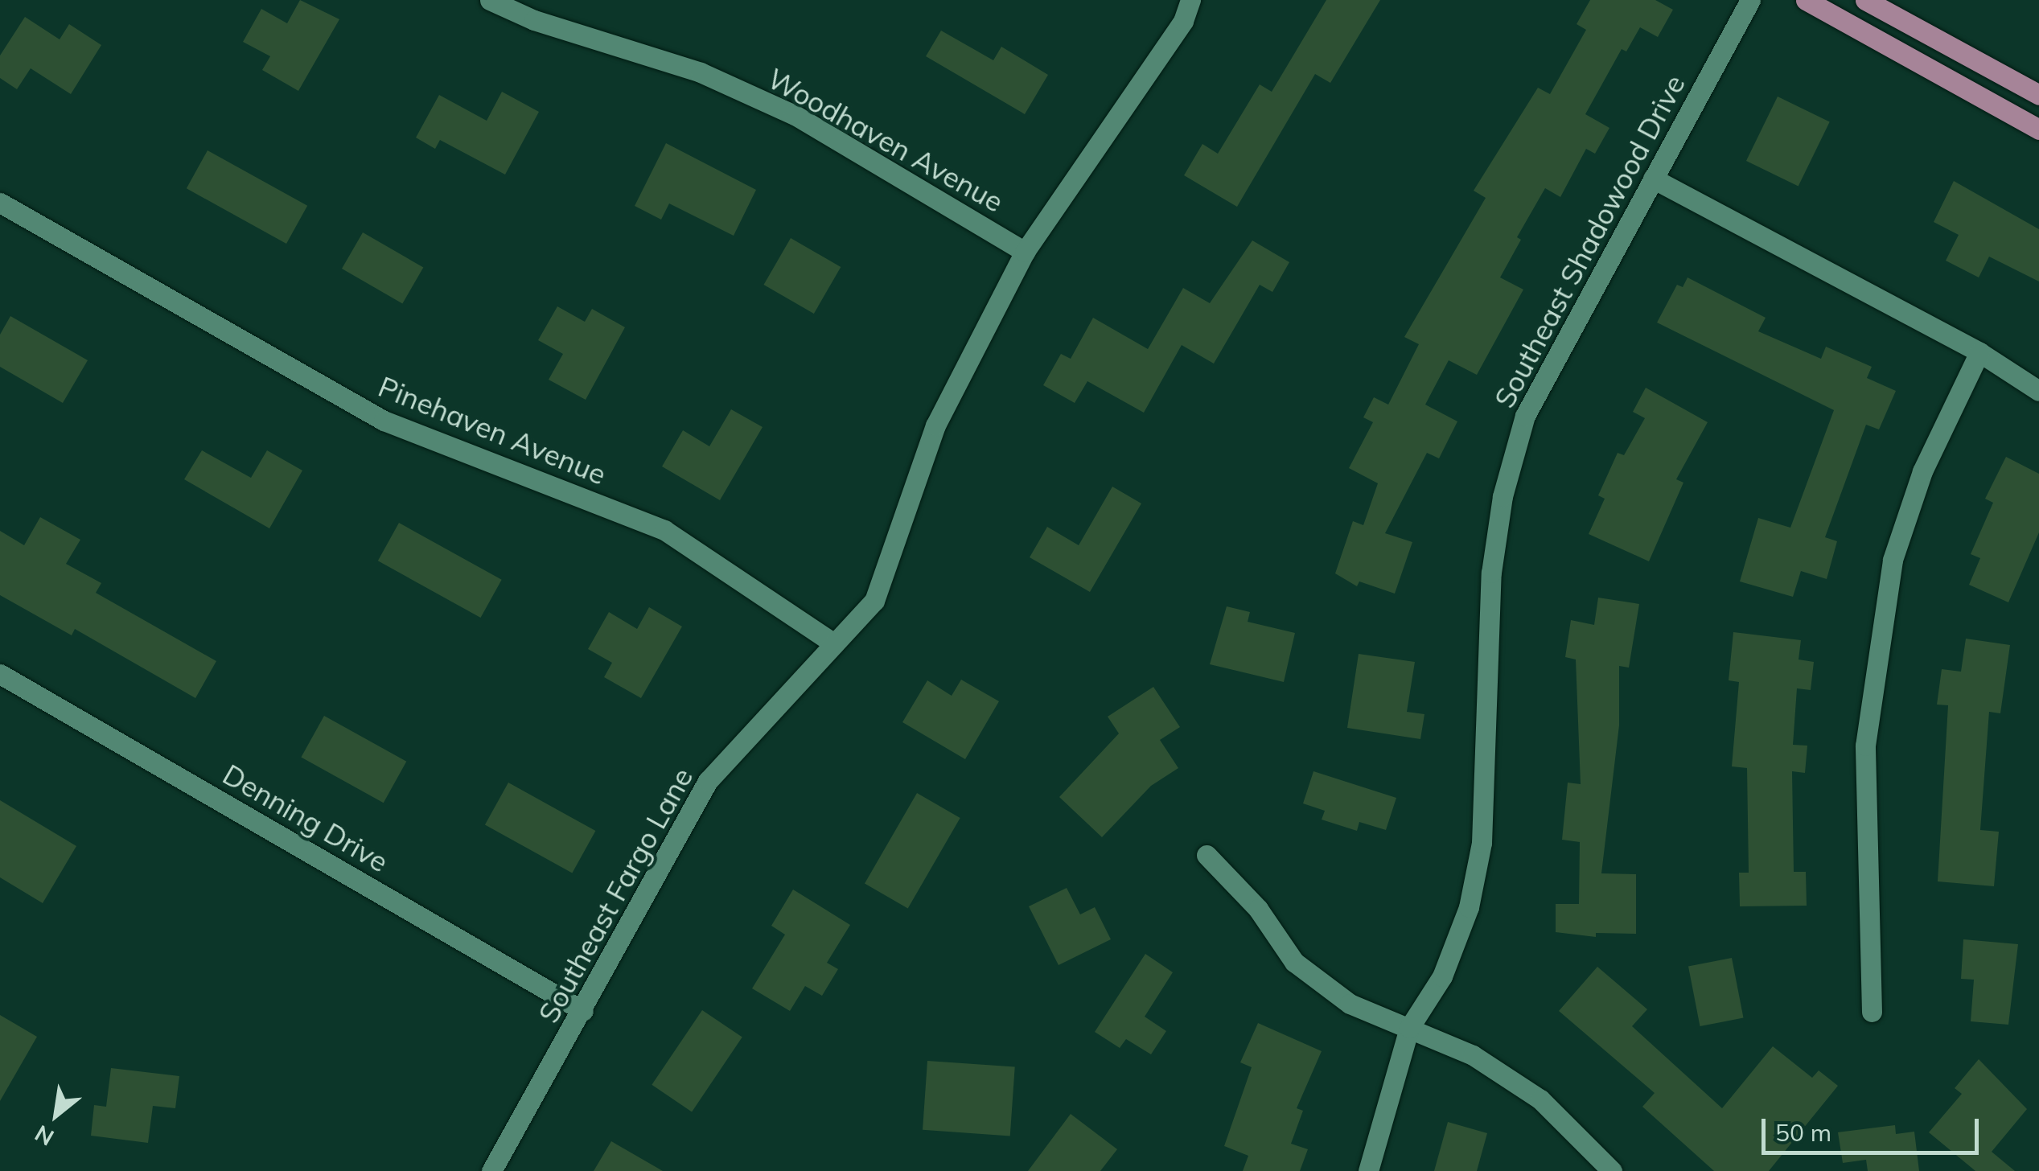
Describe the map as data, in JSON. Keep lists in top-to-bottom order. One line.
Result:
{"streets":{"street":["Woodhaven Avenue","Southeast Shadowood Drive","Pinehaven Avenue","Denning Drive","Southeast Fargo Lane"]},"crossings":[["Woodhaven Avenue","Southeast Fargo Lane"],["Pinehaven Avenue","Southeast Fargo Lane"],["Denning Drive","Southeast Fargo Lane"]],"scale_bar":"50 m","north":"bottom left"}
